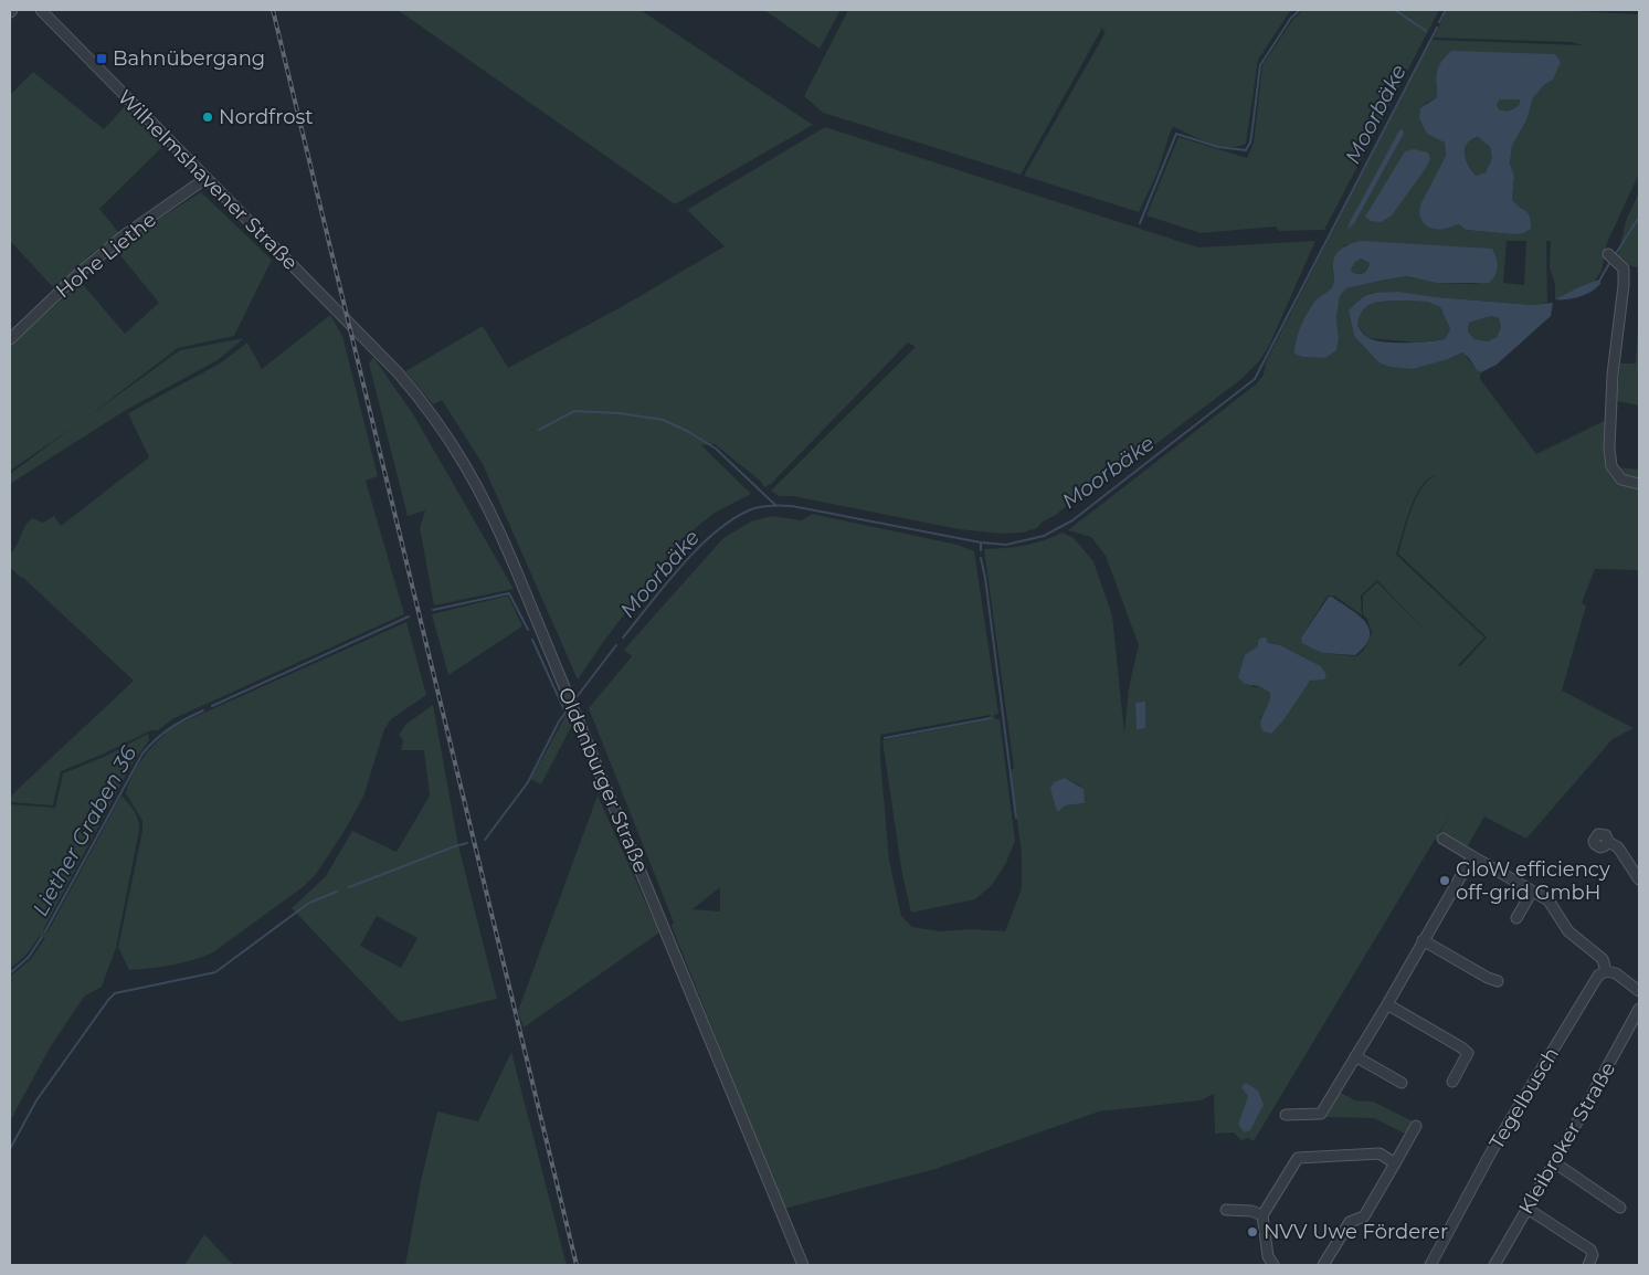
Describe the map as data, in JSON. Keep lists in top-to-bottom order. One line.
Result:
{"streets":{"street":["Wilhelmshavener Straße","Hohe Liethe","Oldenburger Straße","Tegelbusch","Kleibroker Straße"]},"crossings":[["Wilhelmshavener Straße","Hohe Liethe"],["Wilhelmshavener Straße","Oldenburger Straße"]],"water":["Moorbäke","Liether Graben 36"],"places":{"transit":["Bahnübergang"],"other":["Nordfrost","GloW efficiency off-grid GmbH","NVV Uwe Förderer"]}}
